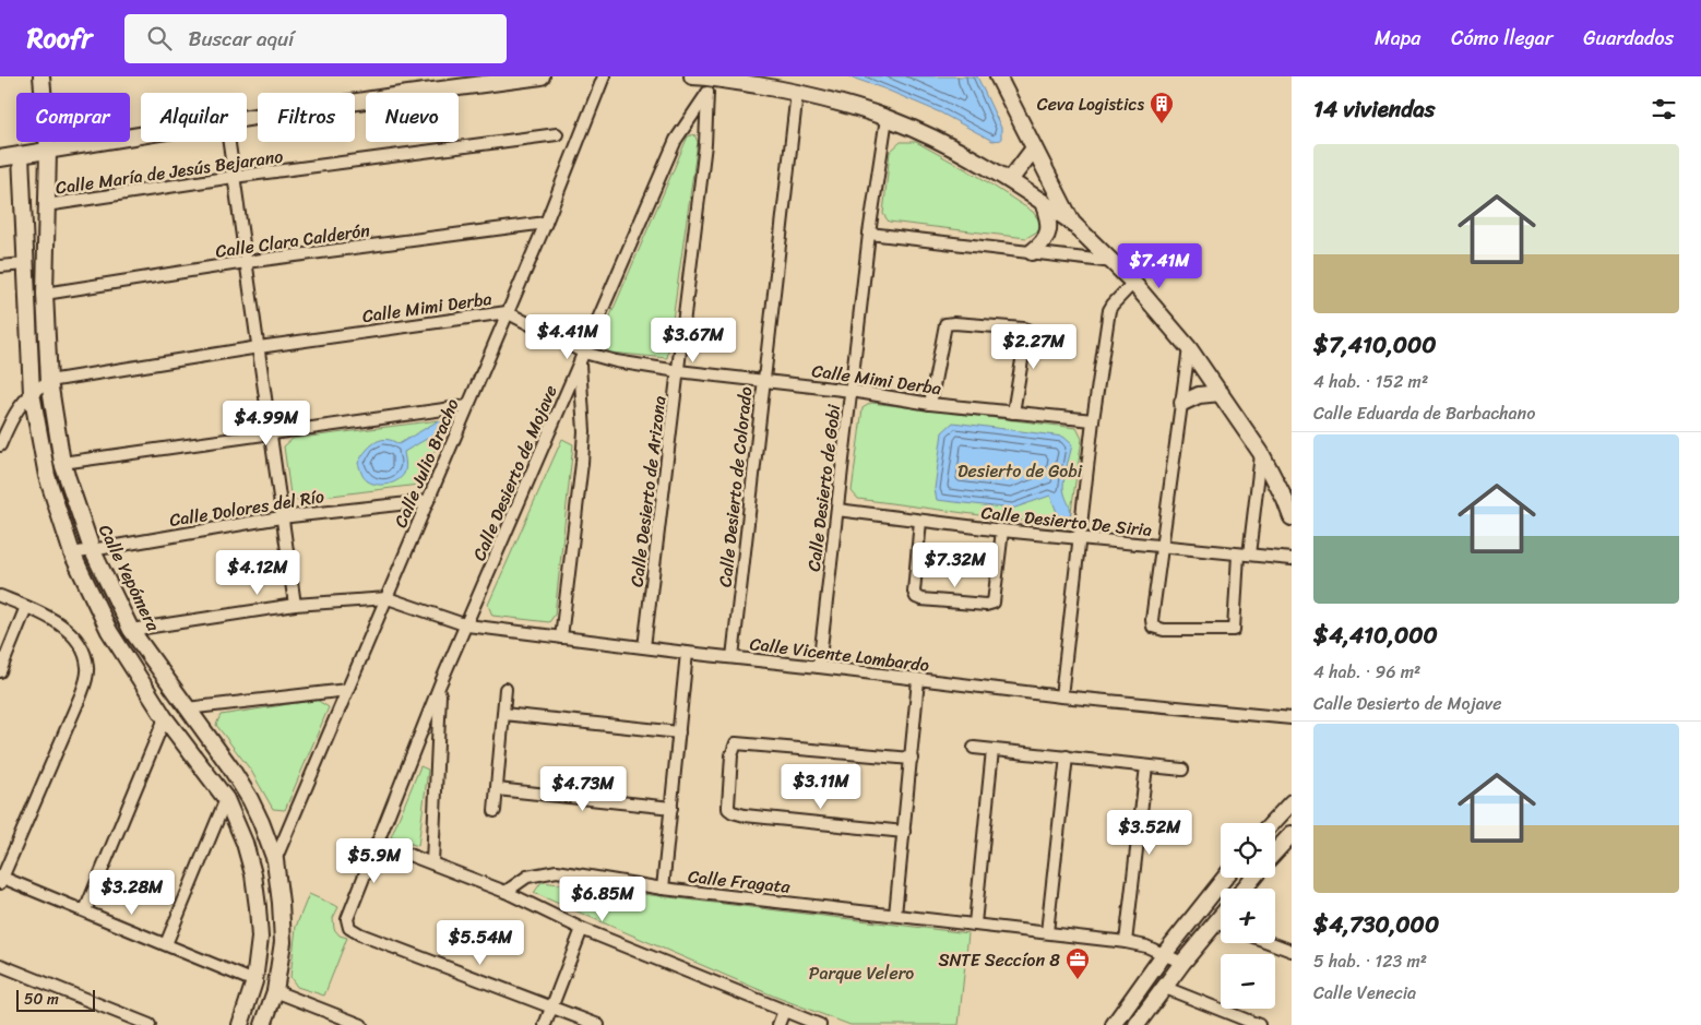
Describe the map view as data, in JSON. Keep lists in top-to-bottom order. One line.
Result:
{"streets":{"main road":["Calle Yepómera"],"street":["Calle María de Jesús Bejarano","Calle Clara Calderón","Calle Mimi Derba","Calle Julio Bracho","Calle Desierto de Mojave","Calle Desierto de Colorado","Calle Desierto de Gobi","Calle Desierto de Arizona","Calle Dolores del Río","Calle Desierto De Siria","Calle Vicente Lombardo","Calle Fragata"]},"crossings":[["Calle María de Jesús Bejarano","Calle Yepómera"],["Calle Clara Calderón","Calle Julio Bracho"],["Calle Clara Calderón","Calle Yepómera"],["Calle Mimi Derba","Calle Julio Bracho"],["Calle Mimi Derba","Calle Desierto de Mojave"],["Calle Mimi Derba","Calle Desierto de Colorado"],["Calle Mimi Derba","Calle Desierto de Gobi"],["Calle Mimi Derba","Calle Desierto de Arizona"],["Calle Mimi Derba","Calle Desierto De Siria"],["Calle Mimi Derba","Calle Yepómera"],["Calle Julio Bracho","Calle Dolores del Río"],["Calle Julio Bracho","Calle Yepómera"],["Calle Julio Bracho","Calle Vicente Lombardo"],["Calle Desierto de Mojave","Calle Desierto de Arizona"],["Calle Desierto de Mojave","Calle Vicente Lombardo"],["Calle Desierto de Colorado","Calle Vicente Lombardo"],["Calle Desierto de Gobi","Calle Desierto De Siria"],["Calle Desierto de Gobi","Calle Vicente Lombardo"],["Calle Desierto de Arizona","Calle Vicente Lombardo"],["Calle Dolores del Río","Calle Yepómera"],["Calle Desierto De Siria","Calle Vicente Lombardo"]],"parks":["Desierto de Gobi","Parque Velero"],"places":{"building":["Ceva Logistics"],"office":["SNTE Seccíon 8"]},"scale_bar":"50 m","page":{"header":"Roofr","search":"Buscar aquí","nav":["Mapa","Cómo llegar","Guardados"],"heading":"14 viviendas","chip":["Comprar","Alquilar","Filtros","Nuevo"],"list":[{"name":"$7,410,000","note":"4 hab. · 152 m² · Calle Eduarda de Barbachano"},{"name":"$4,410,000","note":"4 hab. · 96 m² · Calle Desierto de Mojave"},{"name":"$4,730,000","note":"5 hab. · 123 m² · Calle Venecia"}],"price":["$7.41M","$4.41M","$3.67M","$2.27M","$4.99M","$7.32M","$4.12M","$3.11M","$4.73M","$3.52M","$5.9M","$3.28M","$6.85M","$5.54M"],"map_buttons":["+","−"],"scale":"50 m"}}
